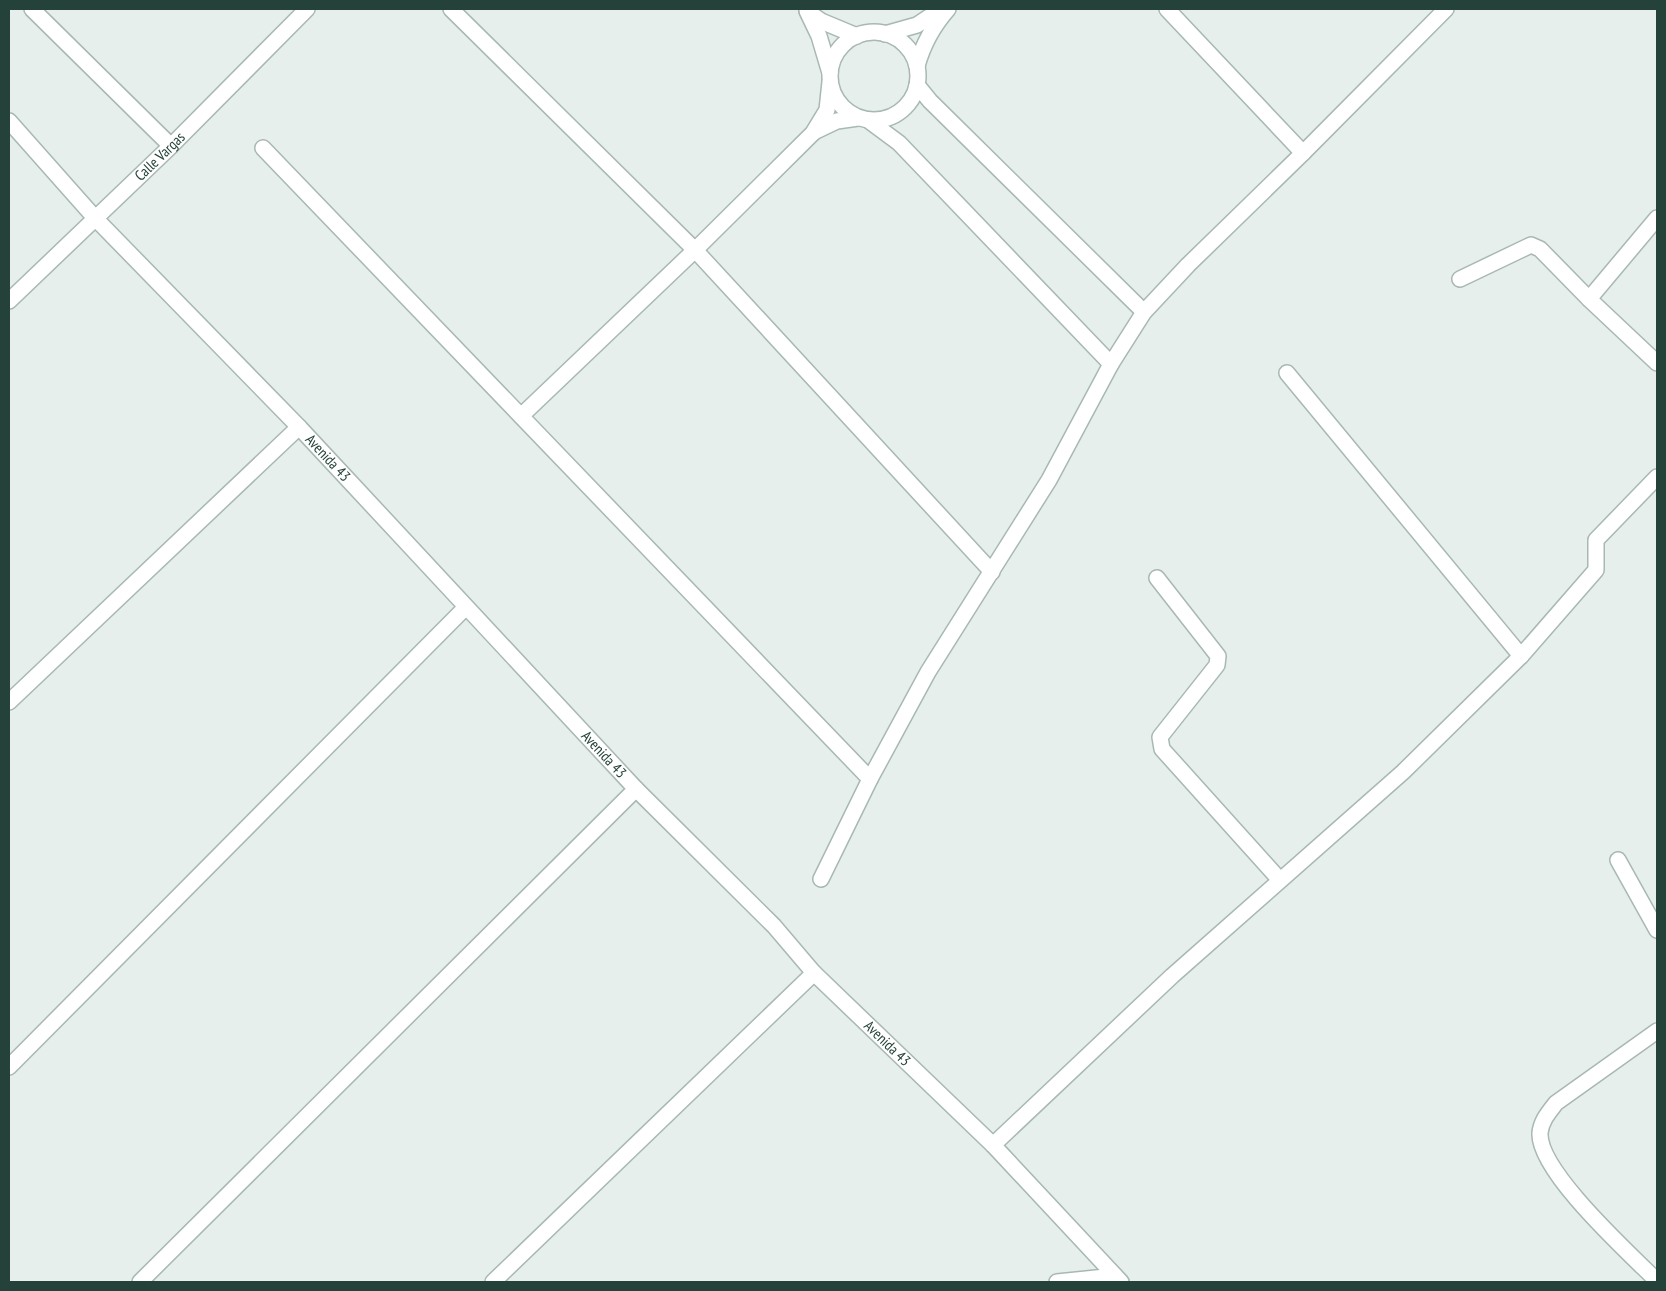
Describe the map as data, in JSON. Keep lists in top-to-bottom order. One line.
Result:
{"streets":{"street":["Calle Vargas","Avenida 43"]},"crossings":[["Calle Vargas","Avenida 43"]]}
